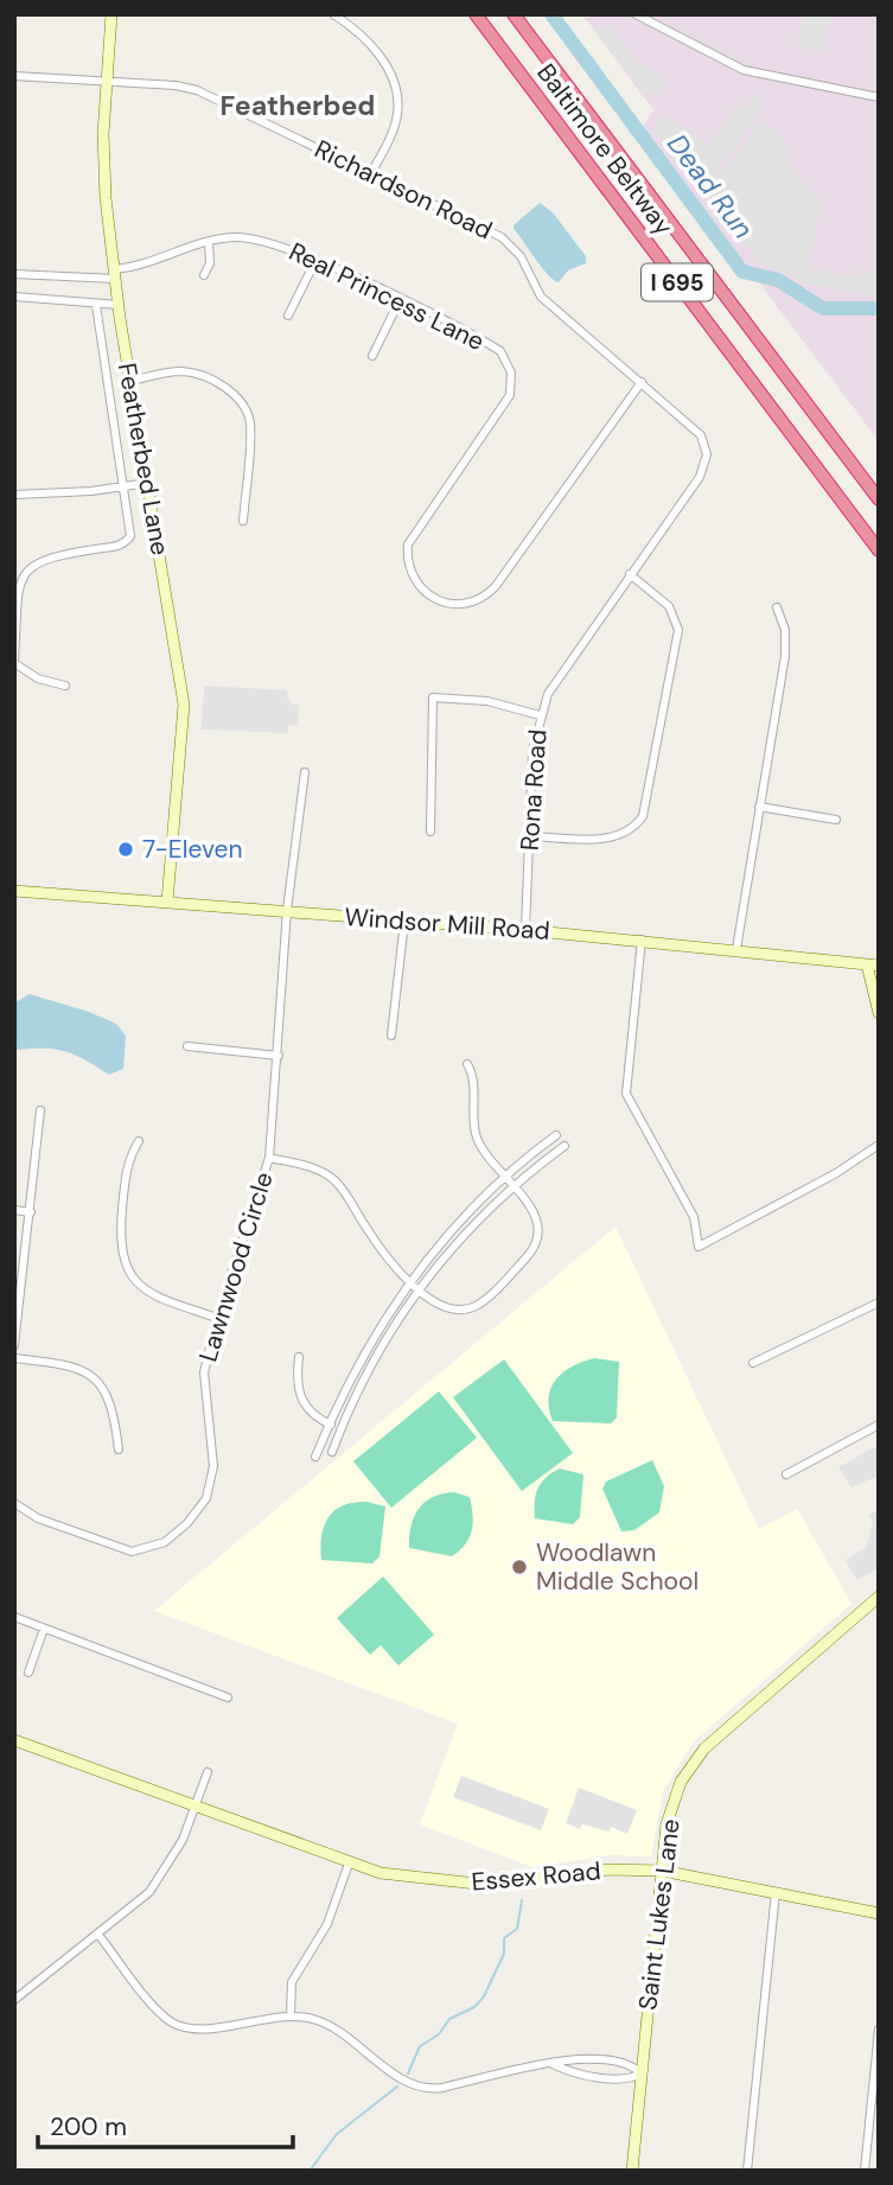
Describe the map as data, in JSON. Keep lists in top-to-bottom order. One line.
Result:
{"streets":{"highway":["Baltimore Beltway","I 695"],"street":["Richardson Road","Real Princess Lane","Featherbed Lane","Rona Road","Windsor Mill Road","Lawnwood Circle","Essex Road","Saint Lukes Lane"]},"crossings":[["Richardson Road","Real Princess Lane"],["Richardson Road","Featherbed Lane"],["Richardson Road","Rona Road"],["Real Princess Lane","Featherbed Lane"],["Featherbed Lane","Windsor Mill Road"],["Rona Road","Windsor Mill Road"],["Windsor Mill Road","Lawnwood Circle"],["Essex Road","Saint Lukes Lane"]],"districts":["Featherbed"],"water":["Dead Run"],"places":["7-Eleven","Woodlawn Middle School"],"scale_bar":"200 m"}
